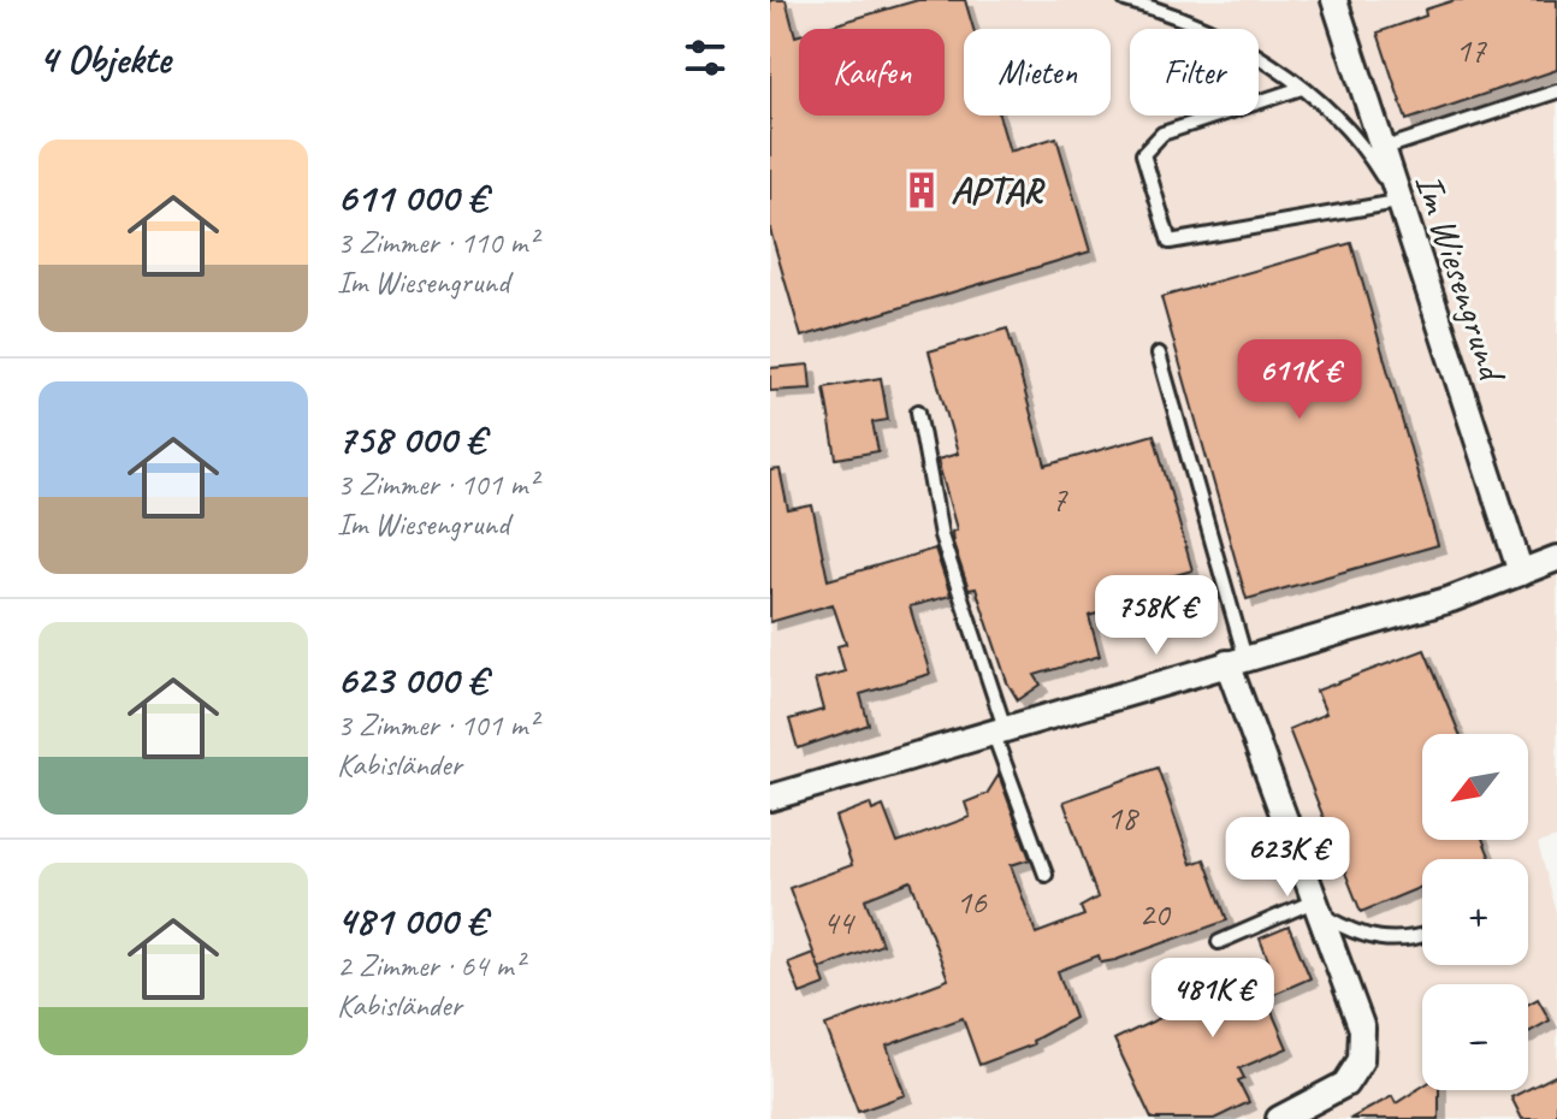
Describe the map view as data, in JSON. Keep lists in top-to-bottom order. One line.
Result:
{"streets":{"street":["Im Wiesengrund"]},"places":{"building":["APTAR"]},"house_numbers":["17","7","18","16","20","44"],"north":"bottom left","page":{"heading":"4 Objekte","chip":["Kaufen","Mieten","Filter"],"list":[{"name":"611 000 €","note":"3 Zimmer · 110 m² · Im Wiesengrund"},{"name":"758 000 €","note":"3 Zimmer · 101 m² · Im Wiesengrund"},{"name":"623 000 €","note":"3 Zimmer · 101 m² · Kabisländer"},{"name":"481 000 €","note":"2 Zimmer · 64 m² · Kabisländer"}],"price":["611K €","758K €","623K €","481K €"],"map_buttons":["+","−"]}}
